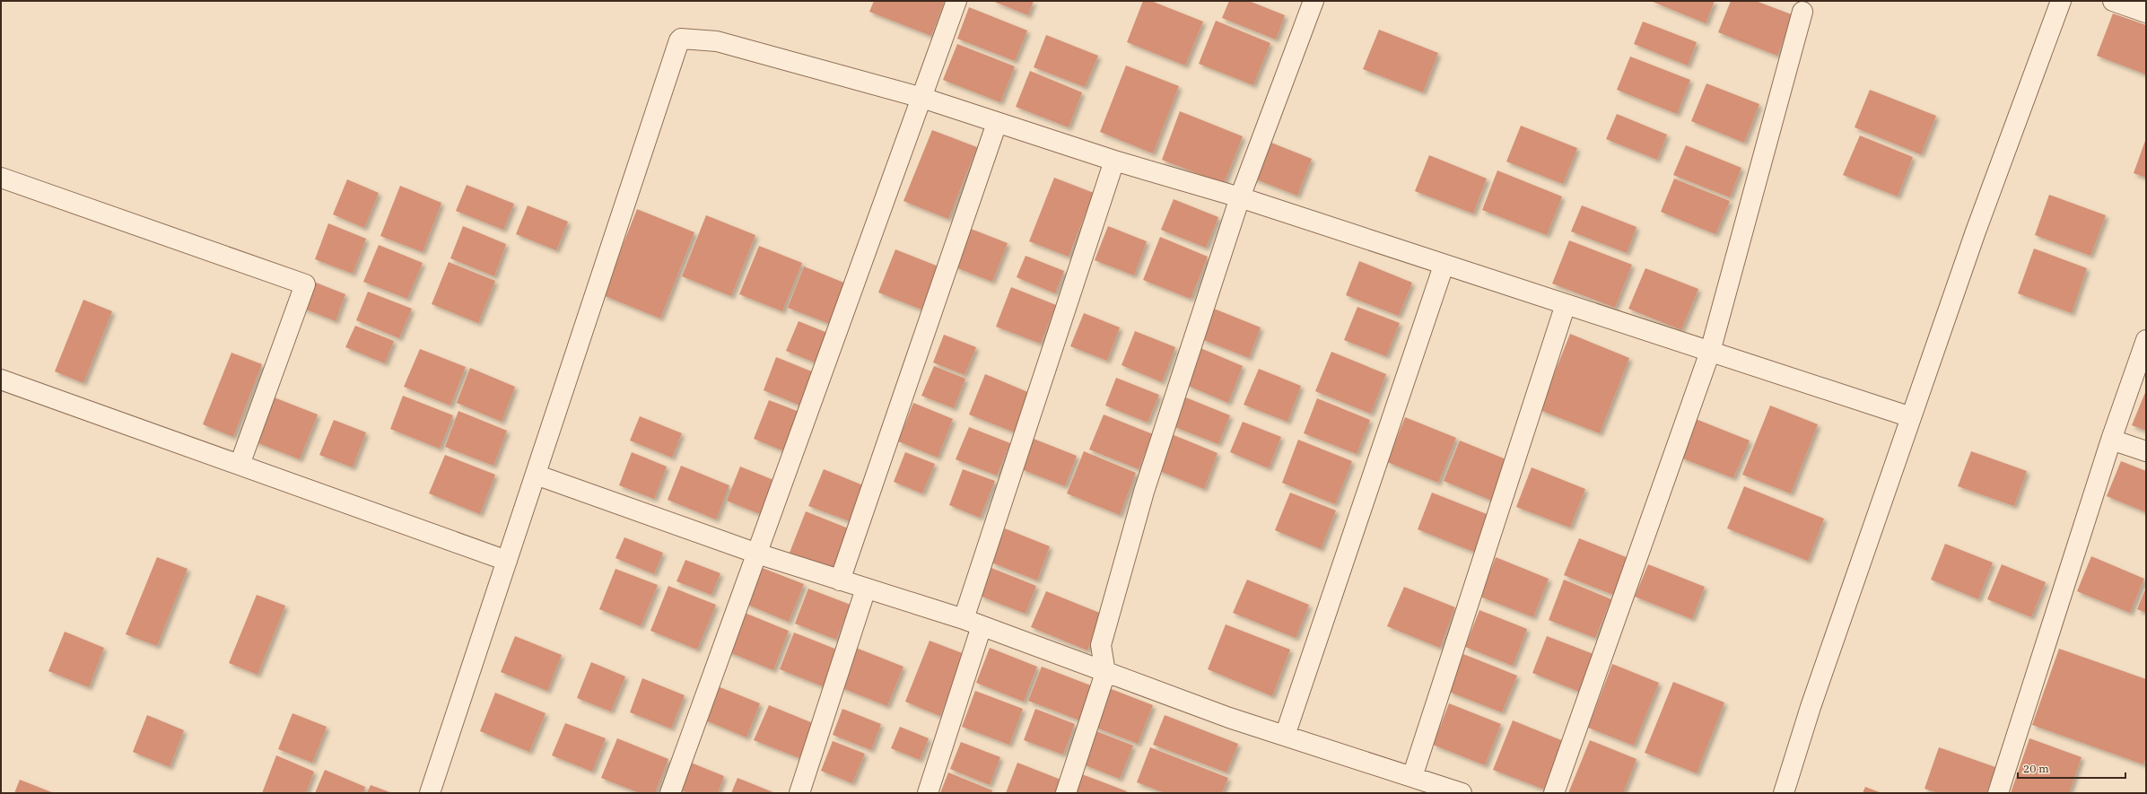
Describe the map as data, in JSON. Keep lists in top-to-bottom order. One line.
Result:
{"scale_bar":"20 m"}
